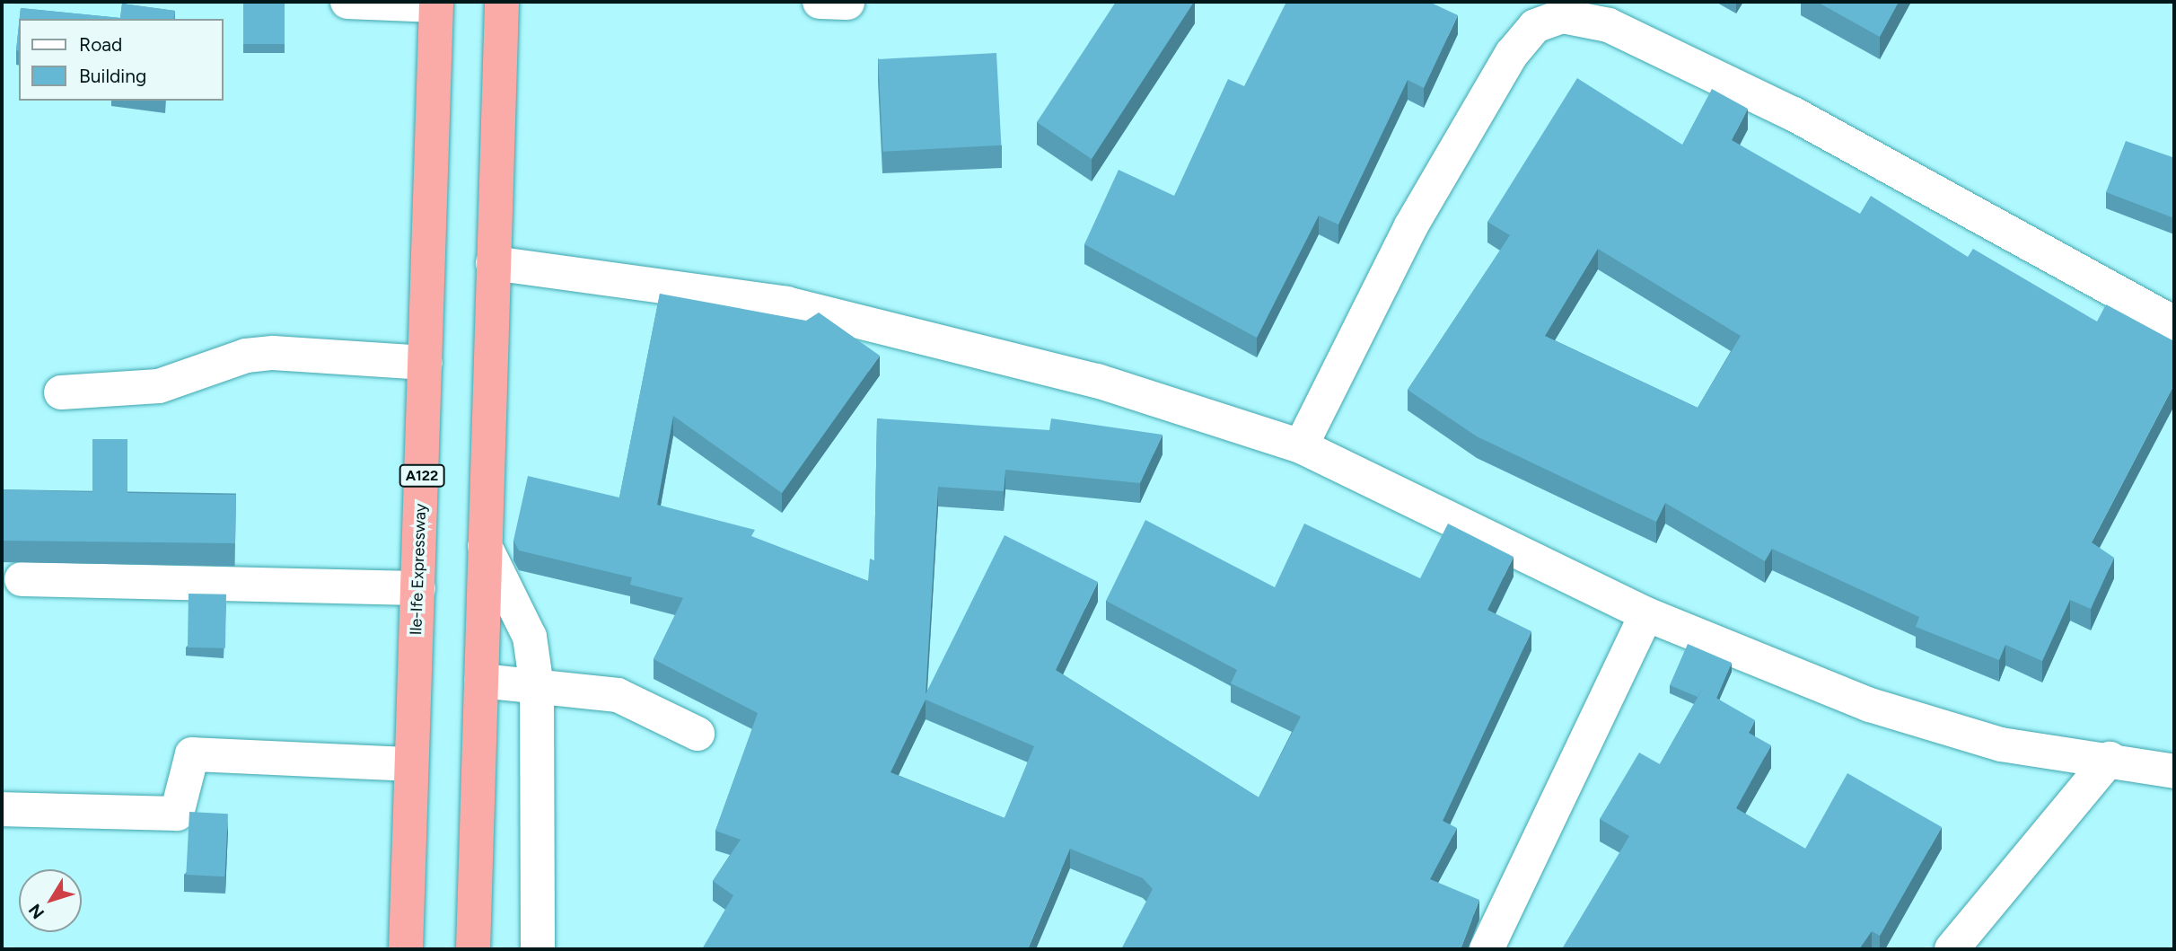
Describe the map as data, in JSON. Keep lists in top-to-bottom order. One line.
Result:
{"streets":{"highway":["A122","Ile-Ife Expressway"]},"legend":["Road","Building"],"north":"bottom left"}
